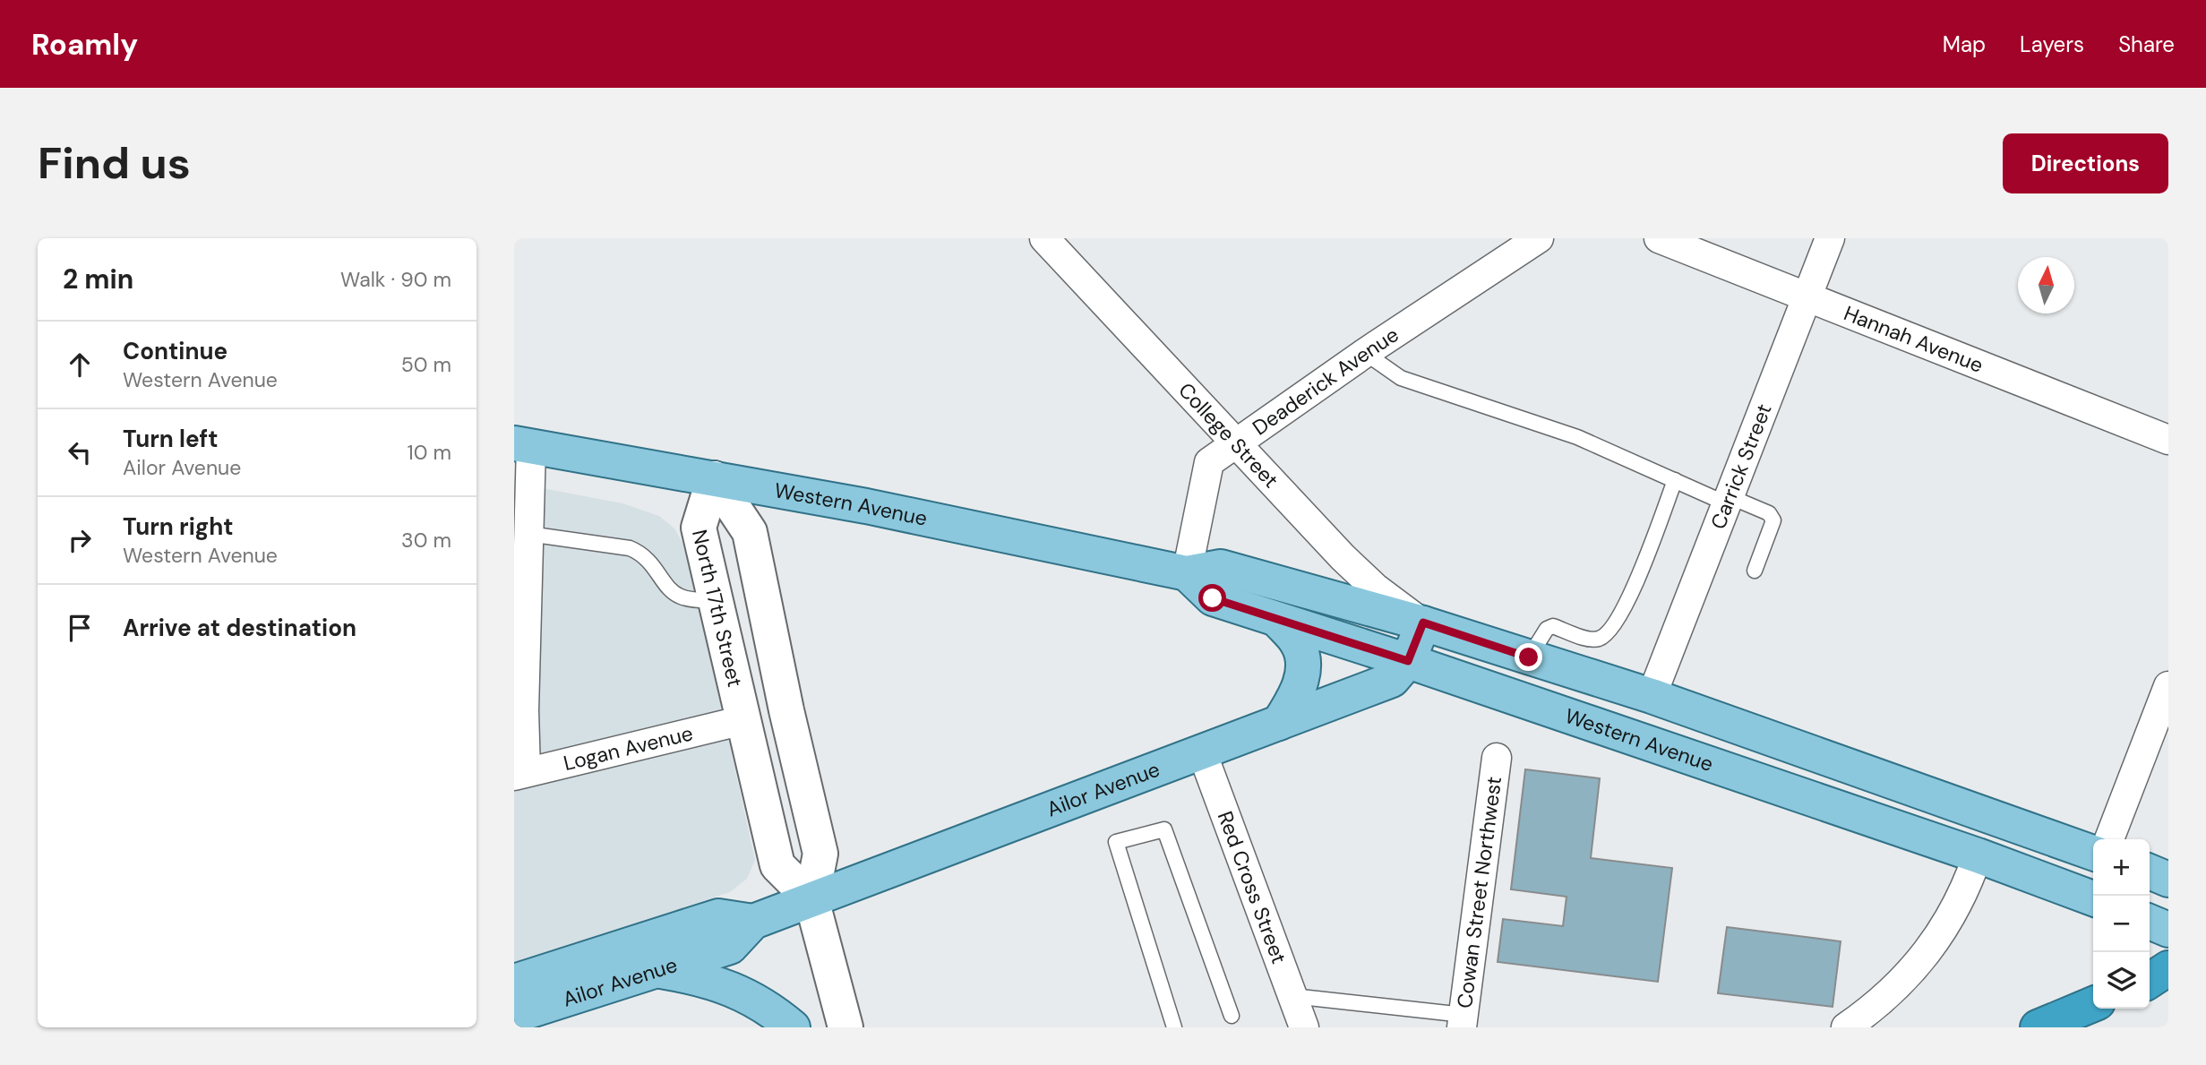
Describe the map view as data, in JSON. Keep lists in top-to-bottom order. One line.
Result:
{"streets":{"main road":["Western Avenue","North 17th Street","Ailor Avenue"],"street":["Hannah Avenue","Deaderick Avenue","College Street","Carrick Street","Logan Avenue","Red Cross Street","Cowan Street Northwest"]},"crossings":[["Hannah Avenue","Carrick Street"],["Deaderick Avenue","College Street"],["Deaderick Avenue","Western Avenue"],["College Street","Western Avenue"],["College Street","Ailor Avenue"],["Carrick Street","Western Avenue"],["Western Avenue","North 17th Street"],["Western Avenue","Ailor Avenue"],["North 17th Street","Logan Avenue"],["North 17th Street","Ailor Avenue"],["Ailor Avenue","Red Cross Street"]],"north":"top","page":{"header":"Roamly","nav":["Map","Layers","Share"],"buttons":"Directions","title":"Find us","heading":["2 min","Walk · 90 m"],"list":[["Continue","Western Avenue","50 m"],["Turn left","Ailor Avenue","10 m"],["Turn right","Western Avenue","30 m"],"Arrive at destination"],"map_buttons":["+","−"]}}
